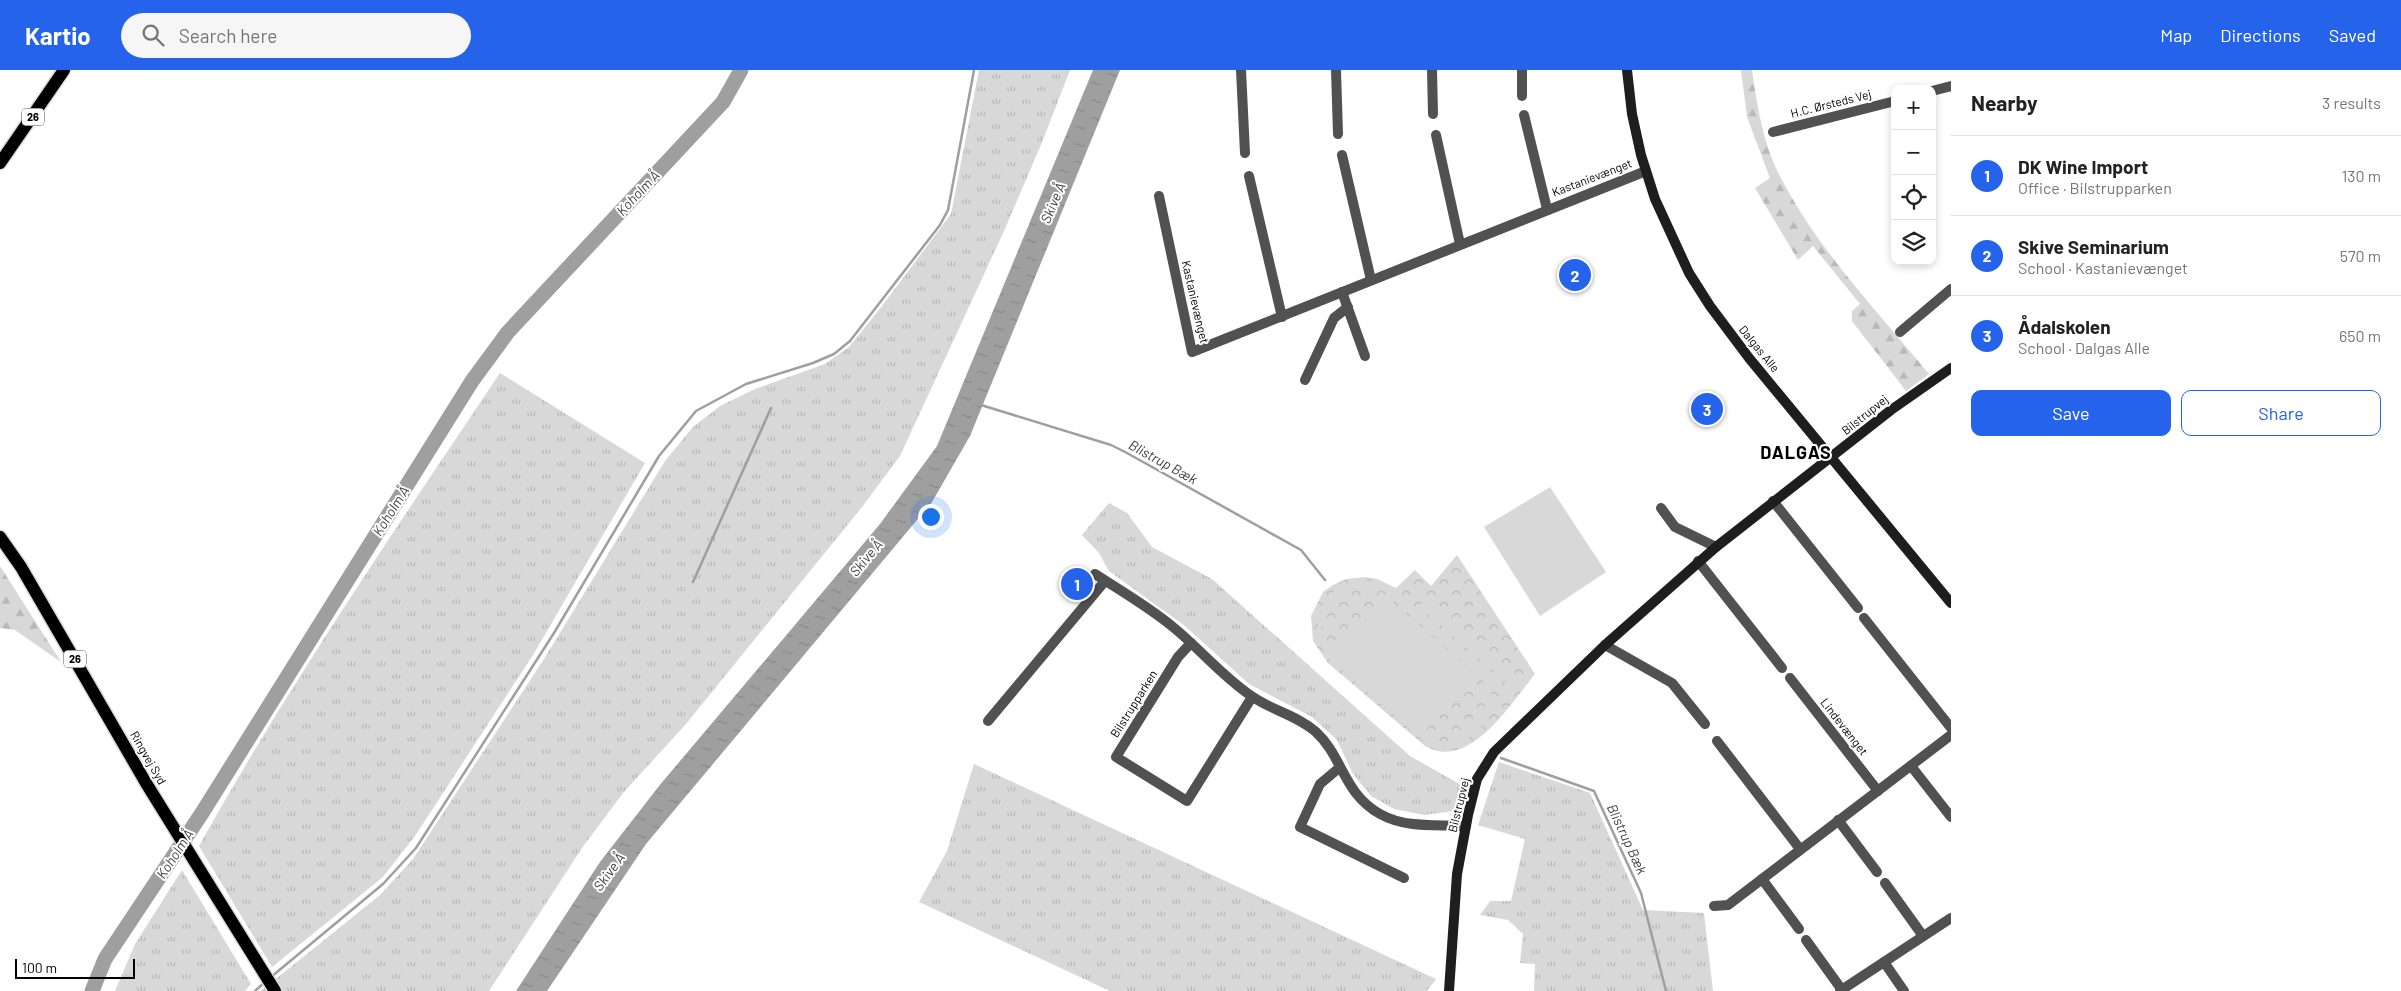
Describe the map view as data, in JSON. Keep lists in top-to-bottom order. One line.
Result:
{"streets":{"main road":["26","Ringvej Syd"],"street":["H.C. Ørsteds Vej","Kastanievænget","Dalgas Alle","Bilstrupvej","Bilstrupparken","Lindevænget"]},"crossings":[["Kastanievænget","Dalgas Alle"],["Dalgas Alle","Bilstrupvej"]],"districts":["DALGAS"],"water":["Koholm Å","Skive Å","Blistrup Bæk"],"scale_bar":"100 m","page":{"header":"Kartio","search":"Search here","nav":["Map","Directions","Saved"],"heading":["Nearby","3 results"],"map_buttons":["+","−"],"list":[{"mark":"1","name":"DK Wine Import","note":"Office · Bilstrupparken","value":"130 m"},{"mark":"2","name":"Skive Seminarium","note":"School · Kastanievænget","value":"570 m"},{"mark":"3","name":"Ådalskolen","note":"School · Dalgas Alle","value":"650 m"}],"pins":["2","3","1"],"buttons":["Save","Share"],"scale":"100 m"}}
